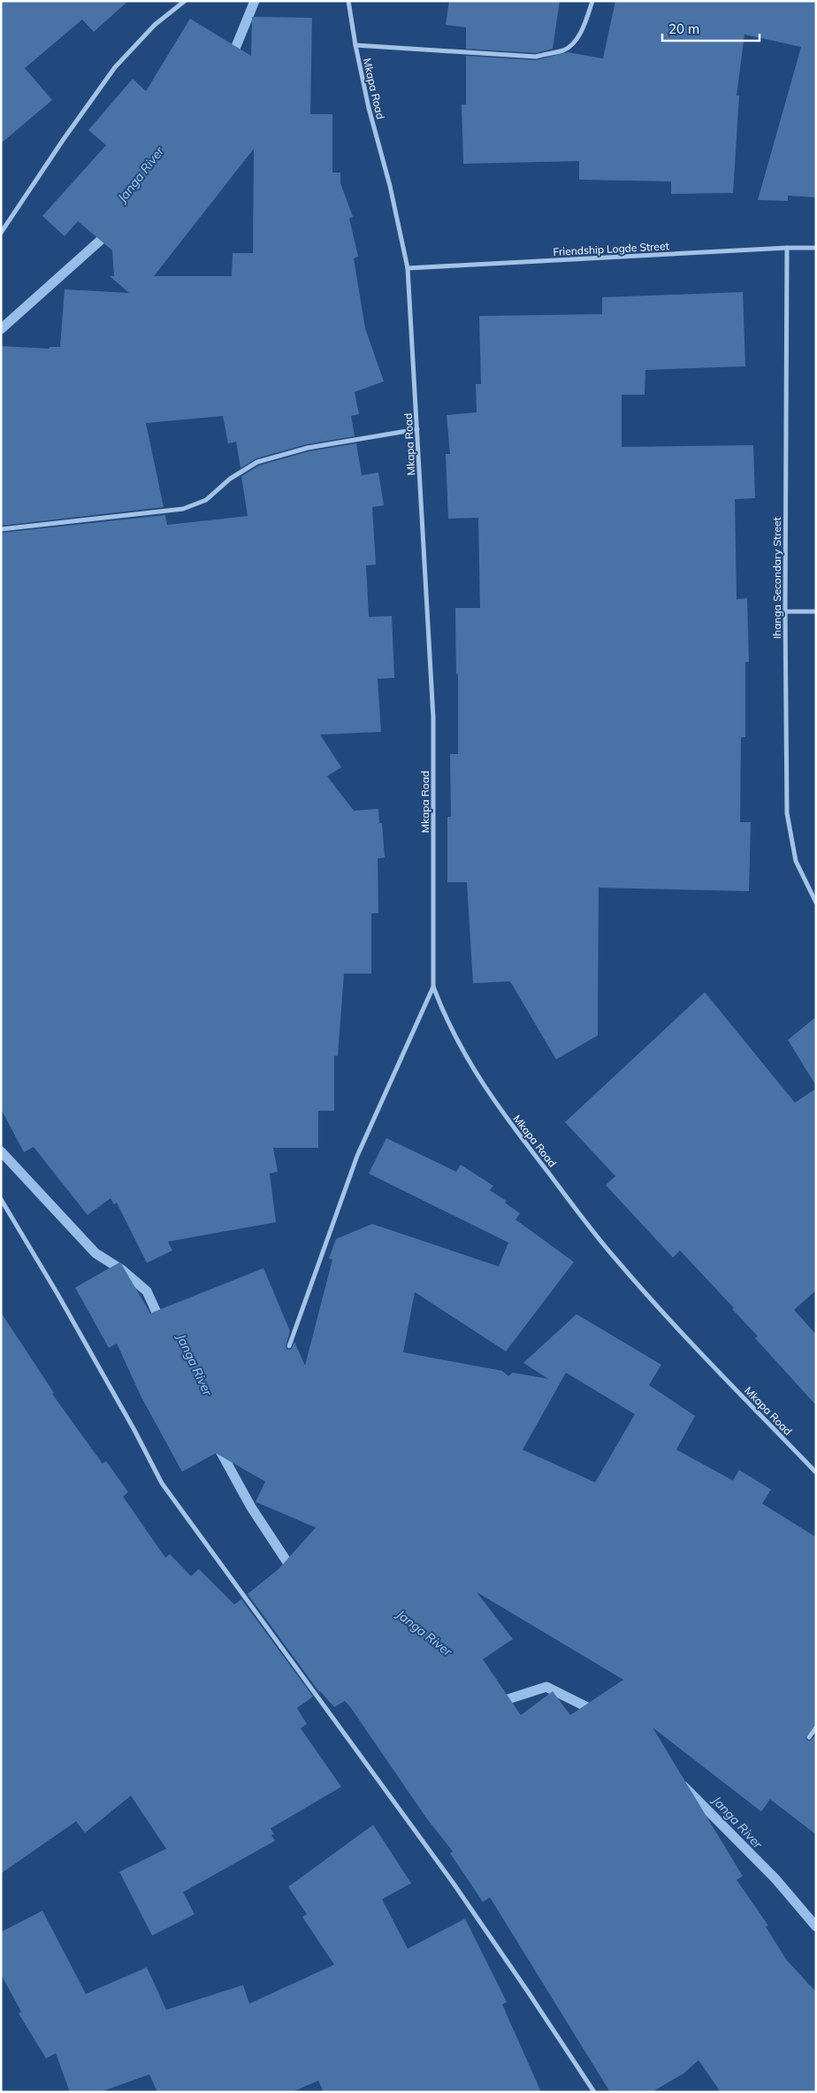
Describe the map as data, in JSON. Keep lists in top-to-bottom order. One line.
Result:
{"streets":{"street":["Mkapa Road","Friendship Logde Street","Ihanga Secondary Street"]},"crossings":[["Mkapa Road","Friendship Logde Street"],["Friendship Logde Street","Ihanga Secondary Street"]],"water":["Janga River"],"scale_bar":"20 m"}
